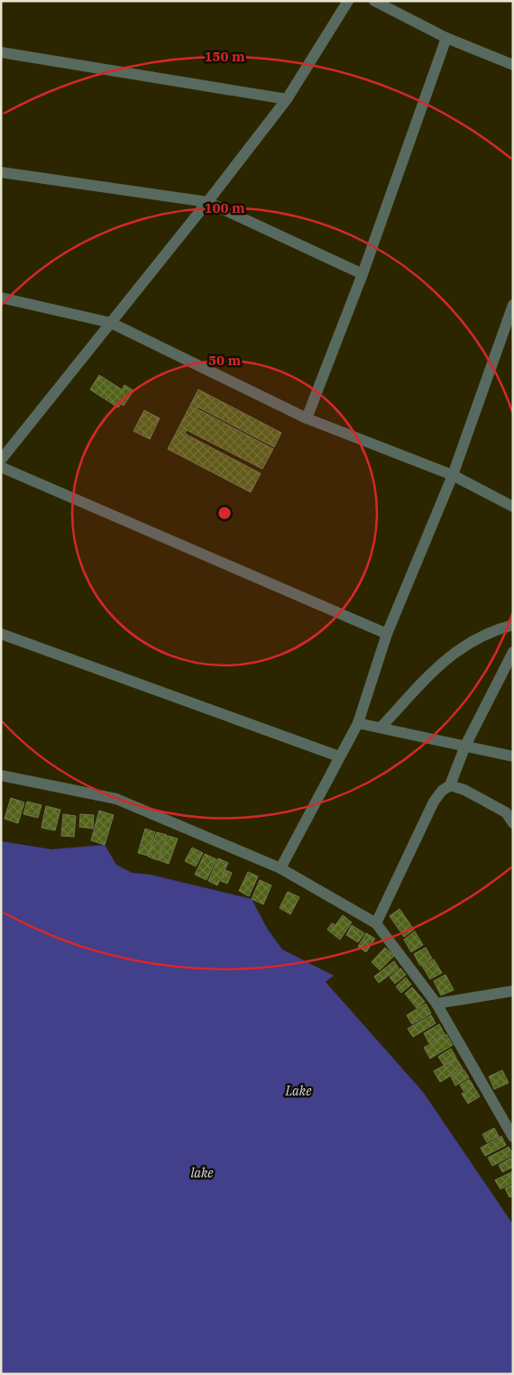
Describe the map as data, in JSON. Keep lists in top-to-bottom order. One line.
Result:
{"water":["Lake","lake"],"rings":["150 m","100 m","50 m"]}
